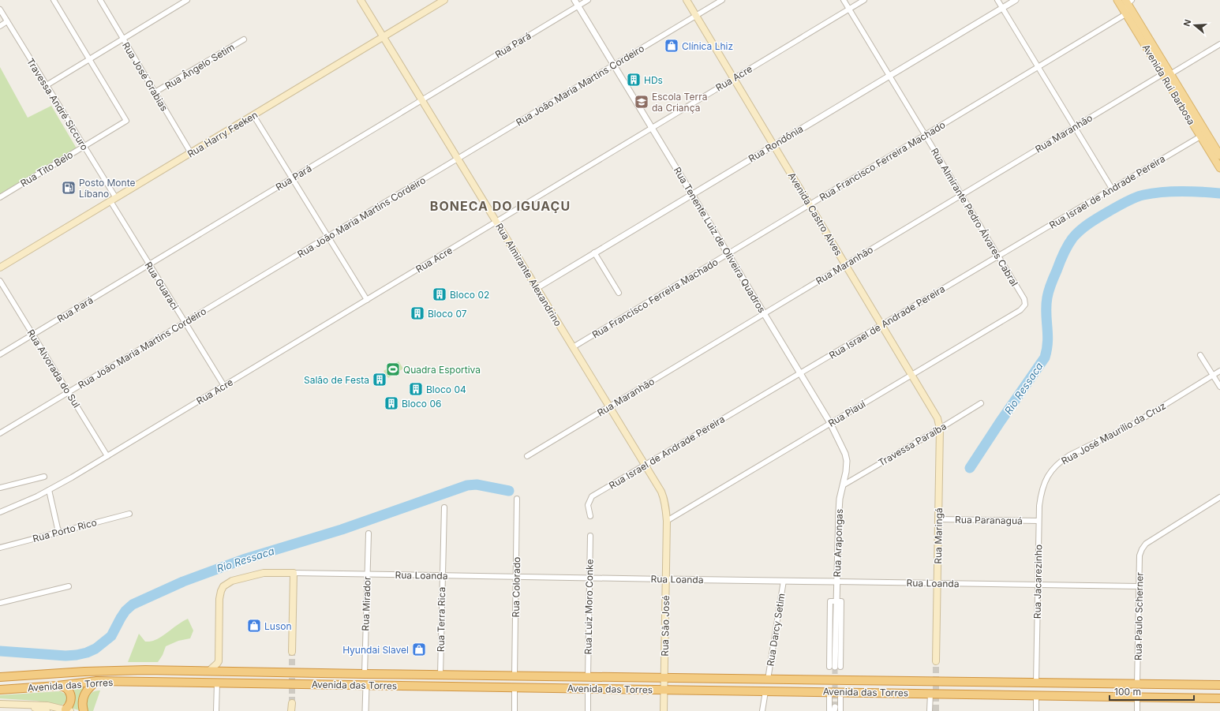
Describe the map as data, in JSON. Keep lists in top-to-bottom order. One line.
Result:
{"streets":{"highway":["Avenida das Torres"],"main road":["Avenida Rui Barbosa","Rua Harry Feeken","Avenida Castro Alves","Rua Almirante Alexandrino","Rua Maringá","Rua Loanda","Rua São José"],"street":["Rua Pará","Rua Ângelo Setim","Rua José Grabias","Rua Acre","Rua João Maria Martins Cordeiro","Travessa André Siccuro","Rua Maranhão","Rua Rondônia","Rua Francisco Ferreira Machado","Rua Tito Belo","Rua Israel de Andrade Pereira","Rua Almirante Pedro Álvares Cabral","Rua Tenente Luiz de Oliveira Quadros","Rua Guaraci","Rua Alvorada do Sul","Rua Piauí","Rua José Maurílio da Cruz","Travessa Paraíba","Rua Paranaguá","Rua Porto Rico","Rua Arapongas","Rua Jacarezinho","Rua Colorado","Rua Mirador","Rua Luiz Moro Conke","Rua Paulo Scherner","Rua Terra Rica","Rua Darcy Setim"]},"crossings":[["Rua Pará","Rua Tenente Luiz de Oliveira Quadros"],["Rua Pará","Rua Almirante Alexandrino"],["Rua Pará","Rua Guaraci"],["Rua Pará","Rua Alvorada do Sul"],["Rua Ângelo Setim","Rua José Grabias"],["Rua José Grabias","Rua Harry Feeken"],["Rua Acre","Avenida Castro Alves"],["Rua Acre","Rua Almirante Pedro Álvares Cabral"],["Rua Acre","Rua Tenente Luiz de Oliveira Quadros"],["Rua Acre","Rua Almirante Alexandrino"],["Rua Acre","Rua Guaraci"],["Rua Acre","Rua Alvorada do Sul"],["Avenida Rui Barbosa","Rua Maranhão"],["Avenida Rui Barbosa","Rua Francisco Ferreira Machado"],["Avenida Rui Barbosa","Rua Israel de Andrade Pereira"],["Rua João Maria Martins Cordeiro","Avenida Castro Alves"],["Rua João Maria Martins Cordeiro","Rua Tenente Luiz de Oliveira Quadros"],["Rua João Maria Martins Cordeiro","Rua Almirante Alexandrino"],["Rua João Maria Martins Cordeiro","Rua Guaraci"],["Rua João Maria Martins Cordeiro","Rua Alvorada do Sul"],["Travessa André Siccuro","Rua Harry Feeken"],["Travessa André Siccuro","Rua Tito Belo"],["Travessa André Siccuro","Rua Guaraci"],["Rua Maranhão","Avenida Castro Alves"],["Rua Maranhão","Rua Almirante Pedro Álvares Cabral"],["Rua Maranhão","Rua Tenente Luiz de Oliveira Quadros"],["Rua Maranhão","Rua Almirante Alexandrino"],["Rua Harry Feeken","Rua Almirante Alexandrino"],["Rua Harry Feeken","Rua Guaraci"],["Rua Rondônia","Avenida Castro Alves"],["Rua Rondônia","Rua Almirante Pedro Álvares Cabral"],["Rua Rondônia","Rua Tenente Luiz de Oliveira Quadros"],["Rua Rondônia","Rua Almirante Alexandrino"],["Rua Francisco Ferreira Machado","Avenida Castro Alves"],["Rua Francisco Ferreira Machado","Rua Almirante Pedro Álvares Cabral"],["Rua Francisco Ferreira Machado","Rua Tenente Luiz de Oliveira Quadros"],["Rua Francisco Ferreira Machado","Rua Almirante Alexandrino"],["Rua Israel de Andrade Pereira","Avenida Castro Alves"],["Rua Israel de Andrade Pereira","Rua Almirante Pedro Álvares Cabral"],["Rua Israel de Andrade Pereira","Rua Tenente Luiz de Oliveira Quadros"],["Rua Israel de Andrade Pereira","Rua Almirante Alexandrino"],["Avenida Castro Alves","Rua Piauí"],["Avenida Castro Alves","Travessa Paraíba"],["Avenida Castro Alves","Rua Maringá"],["Rua Almirante Pedro Álvares Cabral","Rua Piauí"],["Rua Tenente Luiz de Oliveira Quadros","Rua Piauí"],["Rua Tenente Luiz de Oliveira Quadros","Travessa Paraíba"],["Rua Tenente Luiz de Oliveira Quadros","Rua Arapongas"],["Rua Almirante Alexandrino","Rua Piauí"],["Rua Almirante Alexandrino","Rua São José"],["Rua Piauí","Rua São José"],["Rua José Maurílio da Cruz","Rua Jacarezinho"],["Travessa Paraíba","Rua Maringá"],["Travessa Paraíba","Rua Arapongas"],["Rua Paranaguá","Rua Maringá"],["Rua Paranaguá","Rua Jacarezinho"],["Rua Maringá","Rua Loanda"],["Rua Arapongas","Rua Loanda"],["Rua Loanda","Rua Jacarezinho"],["Rua Loanda","Rua Colorado"],["Rua Loanda","Rua Mirador"],["Rua Loanda","Rua Luiz Moro Conke"],["Rua Loanda","Rua Paulo Scherner"],["Rua Loanda","Rua Terra Rica"],["Rua Loanda","Rua São José"],["Rua Loanda","Rua Darcy Setim"],["Rua Loanda","Avenida das Torres"],["Rua Jacarezinho","Avenida das Torres"],["Rua Colorado","Avenida das Torres"],["Rua Mirador","Avenida das Torres"],["Rua Luiz Moro Conke","Avenida das Torres"],["Rua Paulo Scherner","Avenida das Torres"],["Rua Terra Rica","Avenida das Torres"],["Rua São José","Avenida das Torres"],["Rua Darcy Setim","Avenida das Torres"]],"districts":["BONECA DO IGUAÇU"],"water":["Rio Ressaca"],"places":{"shop":["Clínica Lhiz","Luson","Hyundai Slavel"],"building":["HDs","Bloco 02","Bloco 07","Salão de Festa","Bloco 04","Bloco 06"],"school or university":["Escola Terra da Criança"],"fuel station":["Posto Monte Líbano"],"sports":["Quadra Esportiva"]},"scale_bar":"100 m","north":"left"}
